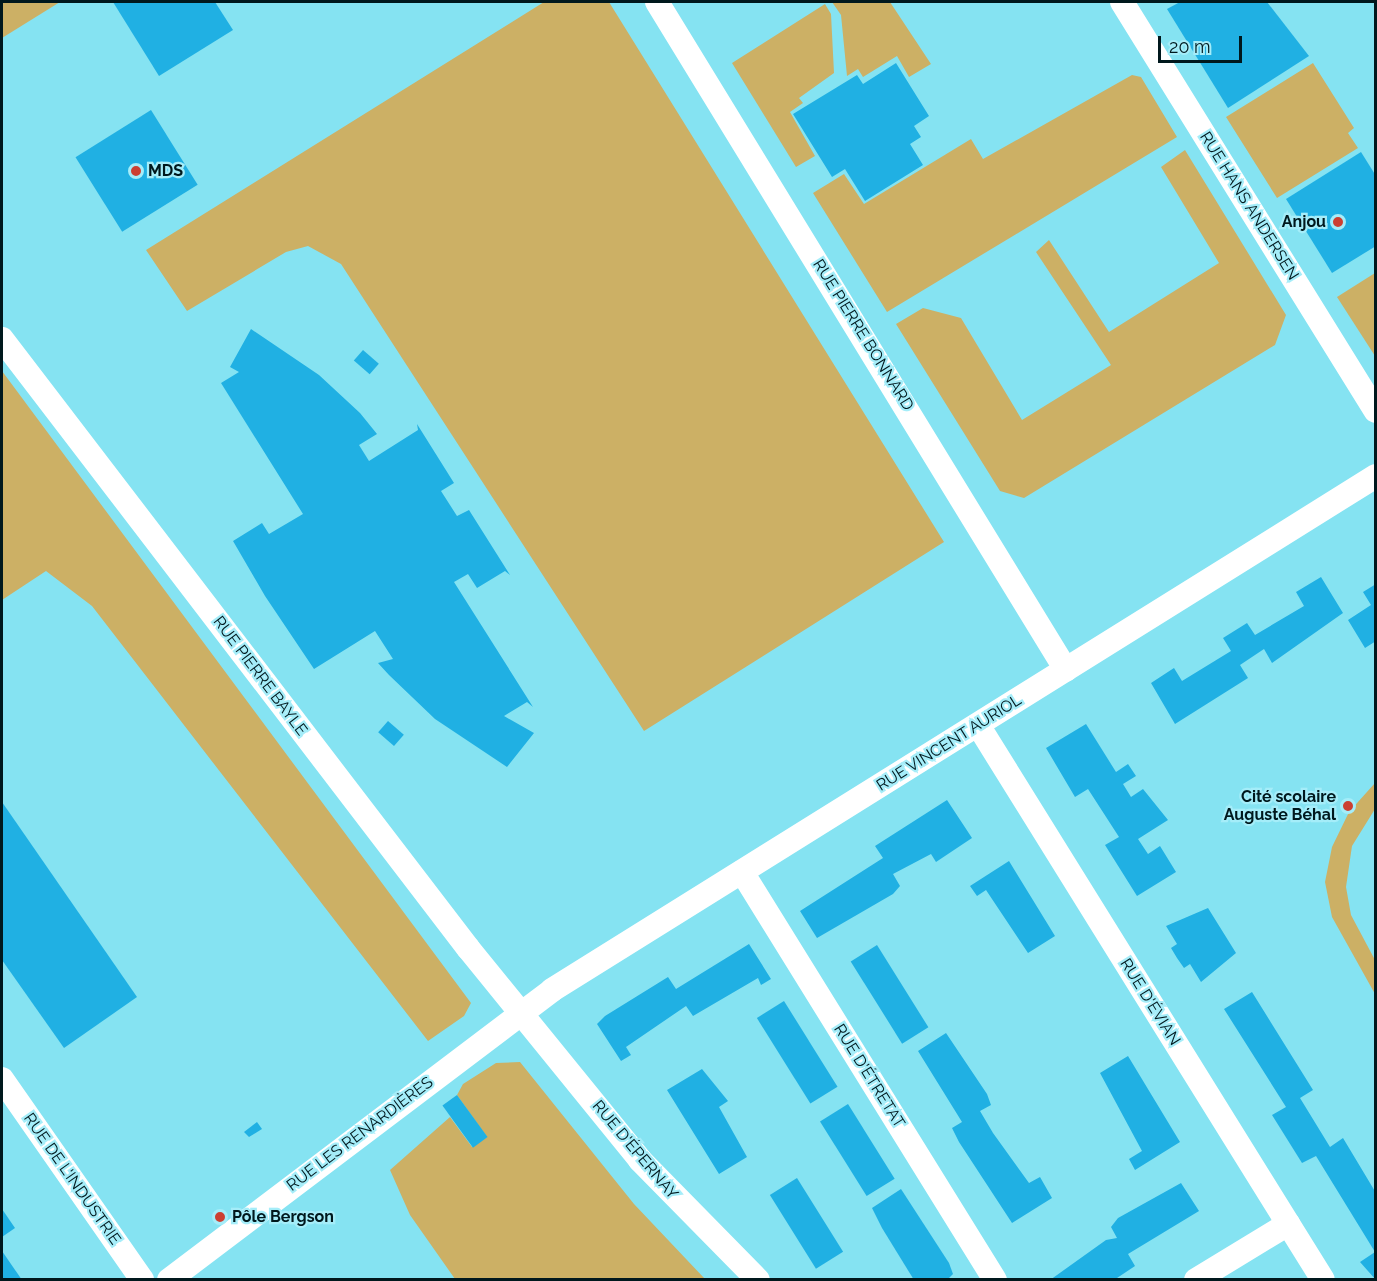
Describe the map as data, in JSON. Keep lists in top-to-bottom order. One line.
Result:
{"streets":{"street":["RUE HANS ANDERSEN","RUE PIERRE BONNARD","RUE PIERRE BAYLE","RUE VINCENT AURIOL","RUE D'ÉVIAN","RUE D'ÉTRETAT","RUE LES RENARDIÈRES","RUE D'ÉPERNAY","RUE DE L'INDUSTRIE"]},"crossings":[["RUE PIERRE BONNARD","RUE VINCENT AURIOL"],["RUE PIERRE BAYLE","RUE VINCENT AURIOL"],["RUE PIERRE BAYLE","RUE LES RENARDIÈRES"],["RUE PIERRE BAYLE","RUE D'ÉPERNAY"],["RUE VINCENT AURIOL","RUE D'ÉVIAN"],["RUE VINCENT AURIOL","RUE D'ÉTRETAT"],["RUE VINCENT AURIOL","RUE LES RENARDIÈRES"],["RUE VINCENT AURIOL","RUE D'ÉPERNAY"],["RUE LES RENARDIÈRES","RUE D'ÉPERNAY"]],"places":["MDS","Anjou","Cité scolaire Auguste Béhal","Pôle Bergson"],"scale_bar":"20 m"}
